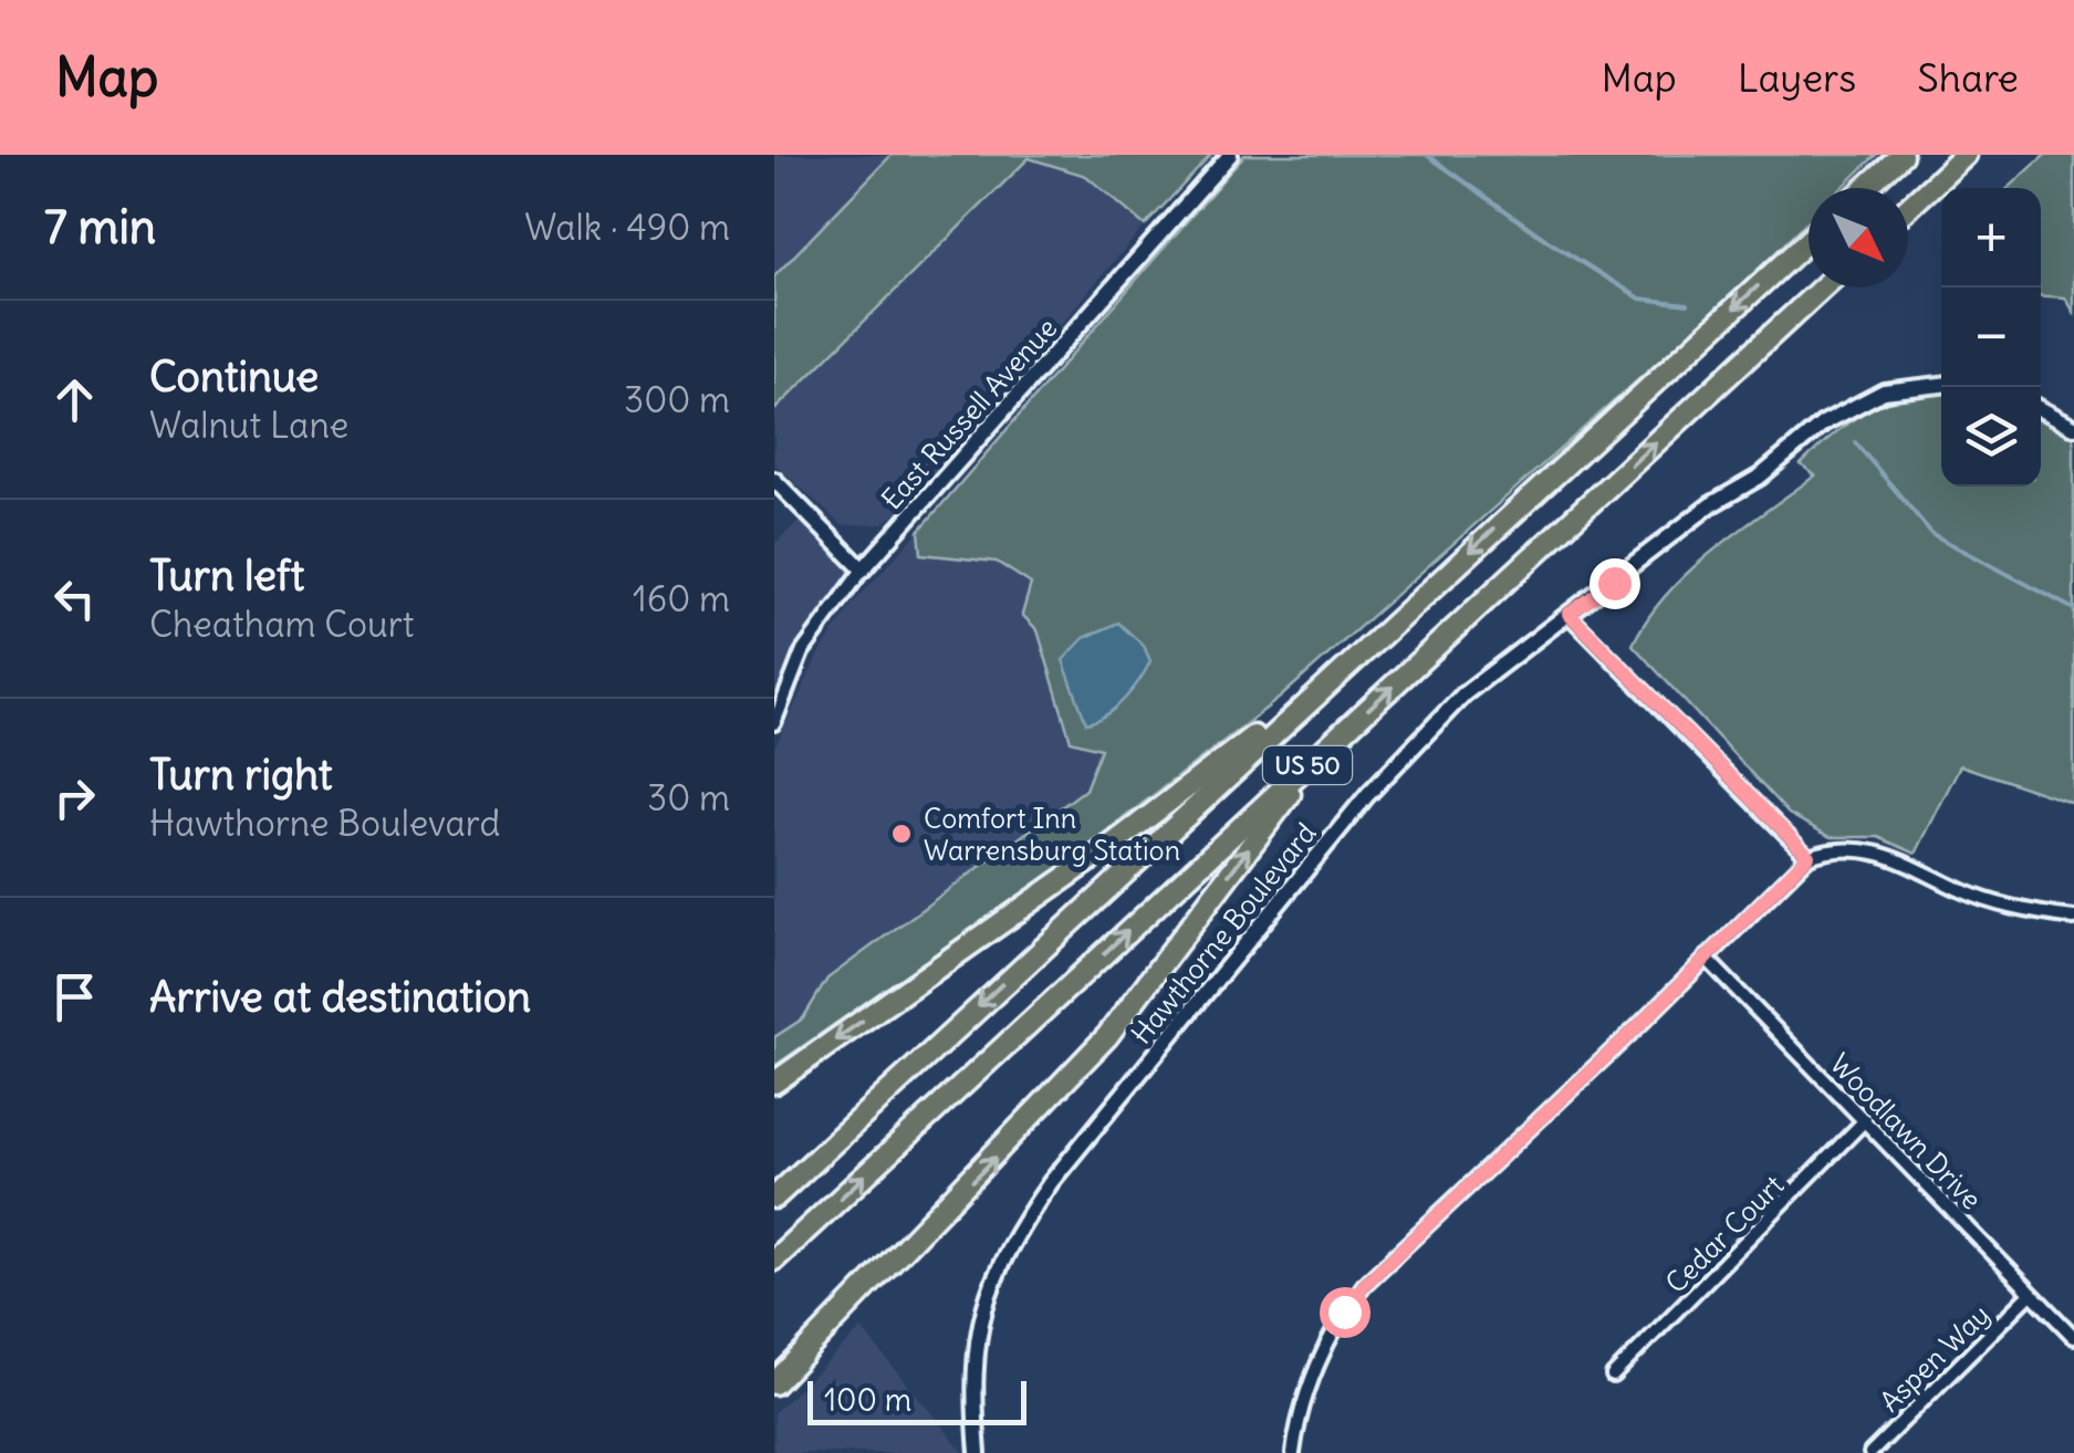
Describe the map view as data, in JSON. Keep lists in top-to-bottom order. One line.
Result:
{"streets":{"highway":["US 50"],"street":["East Russell Avenue","Hawthorne Boulevard","Woodlawn Drive","Cedar Court","Aspen Way"]},"crossings":[["Woodlawn Drive","Cedar Court"],["Woodlawn Drive","Aspen Way"]],"places":["Comfort Inn Warrensburg Station"],"scale_bar":"100 m","north":"bottom right","page":{"header":"Map","nav":["Map","Layers","Share"],"heading":["7 min","Walk · 490 m"],"map_buttons":["+","−"],"list":[["Continue","Walnut Lane","300 m"],["Turn left","Cheatham Court","160 m"],["Turn right","Hawthorne Boulevard","30 m"],"Arrive at destination"],"scale":"100 m"}}
